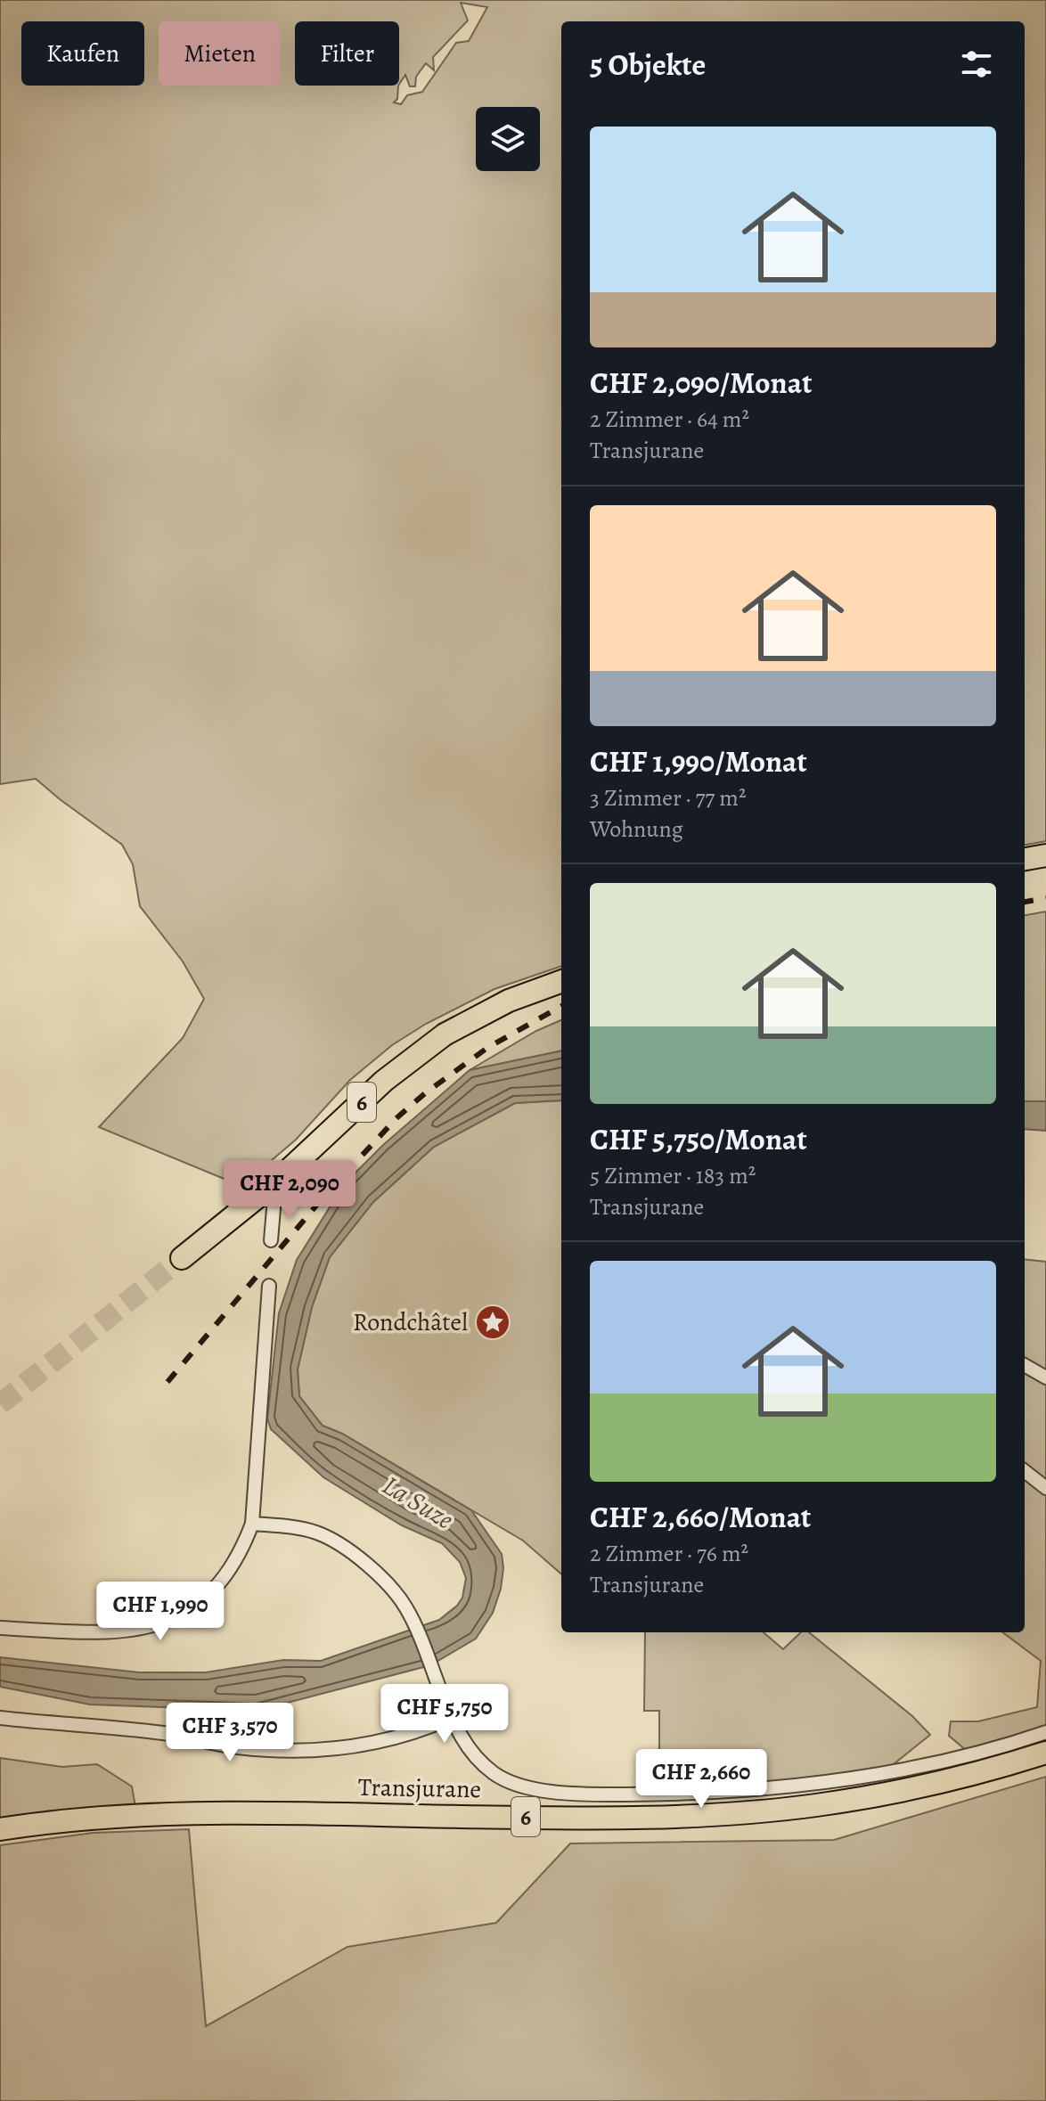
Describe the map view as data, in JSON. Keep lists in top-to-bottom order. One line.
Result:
{"streets":{"main road":["6","Transjurane"]},"water":["La Suze"],"places":{"place":["Rondchâtel"]},"page":{"chip":["Kaufen","Mieten","Filter"],"heading":"5 Objekte","list":[{"name":"CHF 2,090/Monat","note":"2 Zimmer · 64 m² · Transjurane"},{"name":"CHF 1,990/Monat","note":"3 Zimmer · 77 m² · Wohnung"},{"name":"CHF 5,750/Monat","note":"5 Zimmer · 183 m² · Transjurane"},{"name":"CHF 2,660/Monat","note":"2 Zimmer · 76 m² · Transjurane"}],"price":["CHF 2,090","CHF 1,990","CHF 5,750","CHF 3,570","CHF 2,660"]}}
